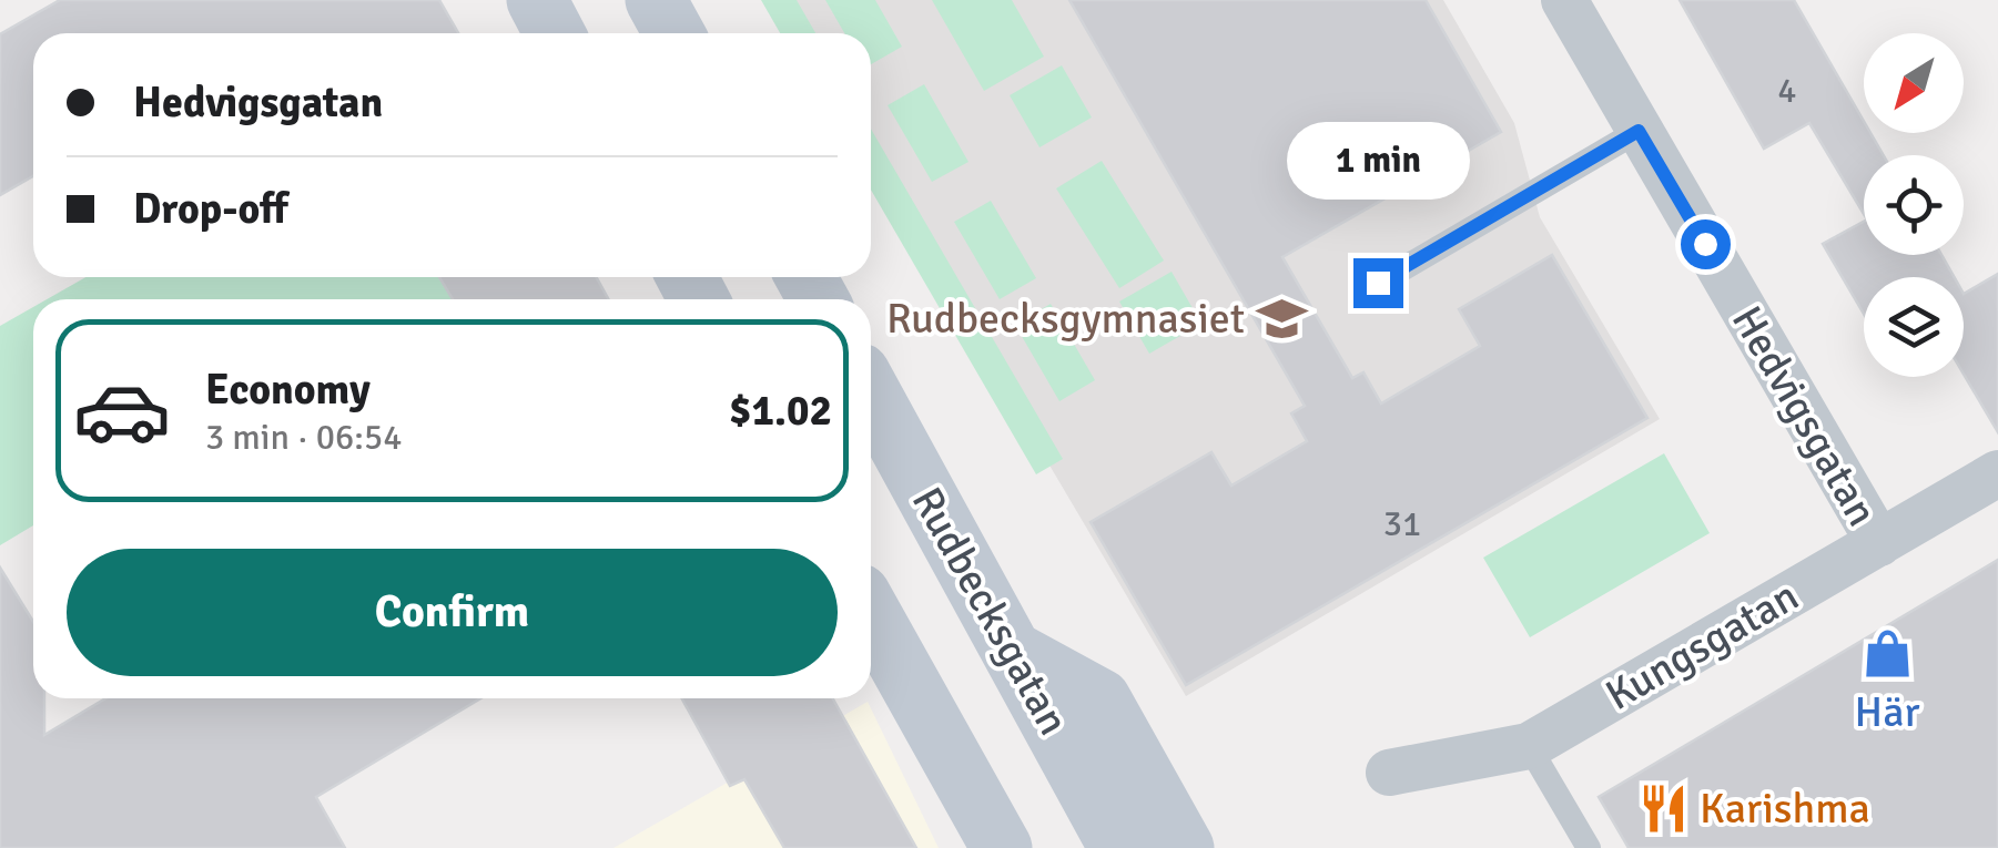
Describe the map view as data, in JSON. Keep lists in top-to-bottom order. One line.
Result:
{"streets":{"main road":["Rudbecksgatan"],"street":["Hedvigsgatan","Kungsgatan"]},"crossings":[["Hedvigsgatan","Kungsgatan"]],"places":{"school or university":["Rudbecksgymnasiet"],"shop":["Här"],"restaurant":["Karishma"]},"house_numbers":["4","31"],"north":"bottom left","page":{"banner":["Hedvigsgatan","Drop-off"],"bubble":"1 min","list":[{"name":"Economy","note":"3 min · 06:54","value":"$1.02"}],"buttons":"Confirm"}}
